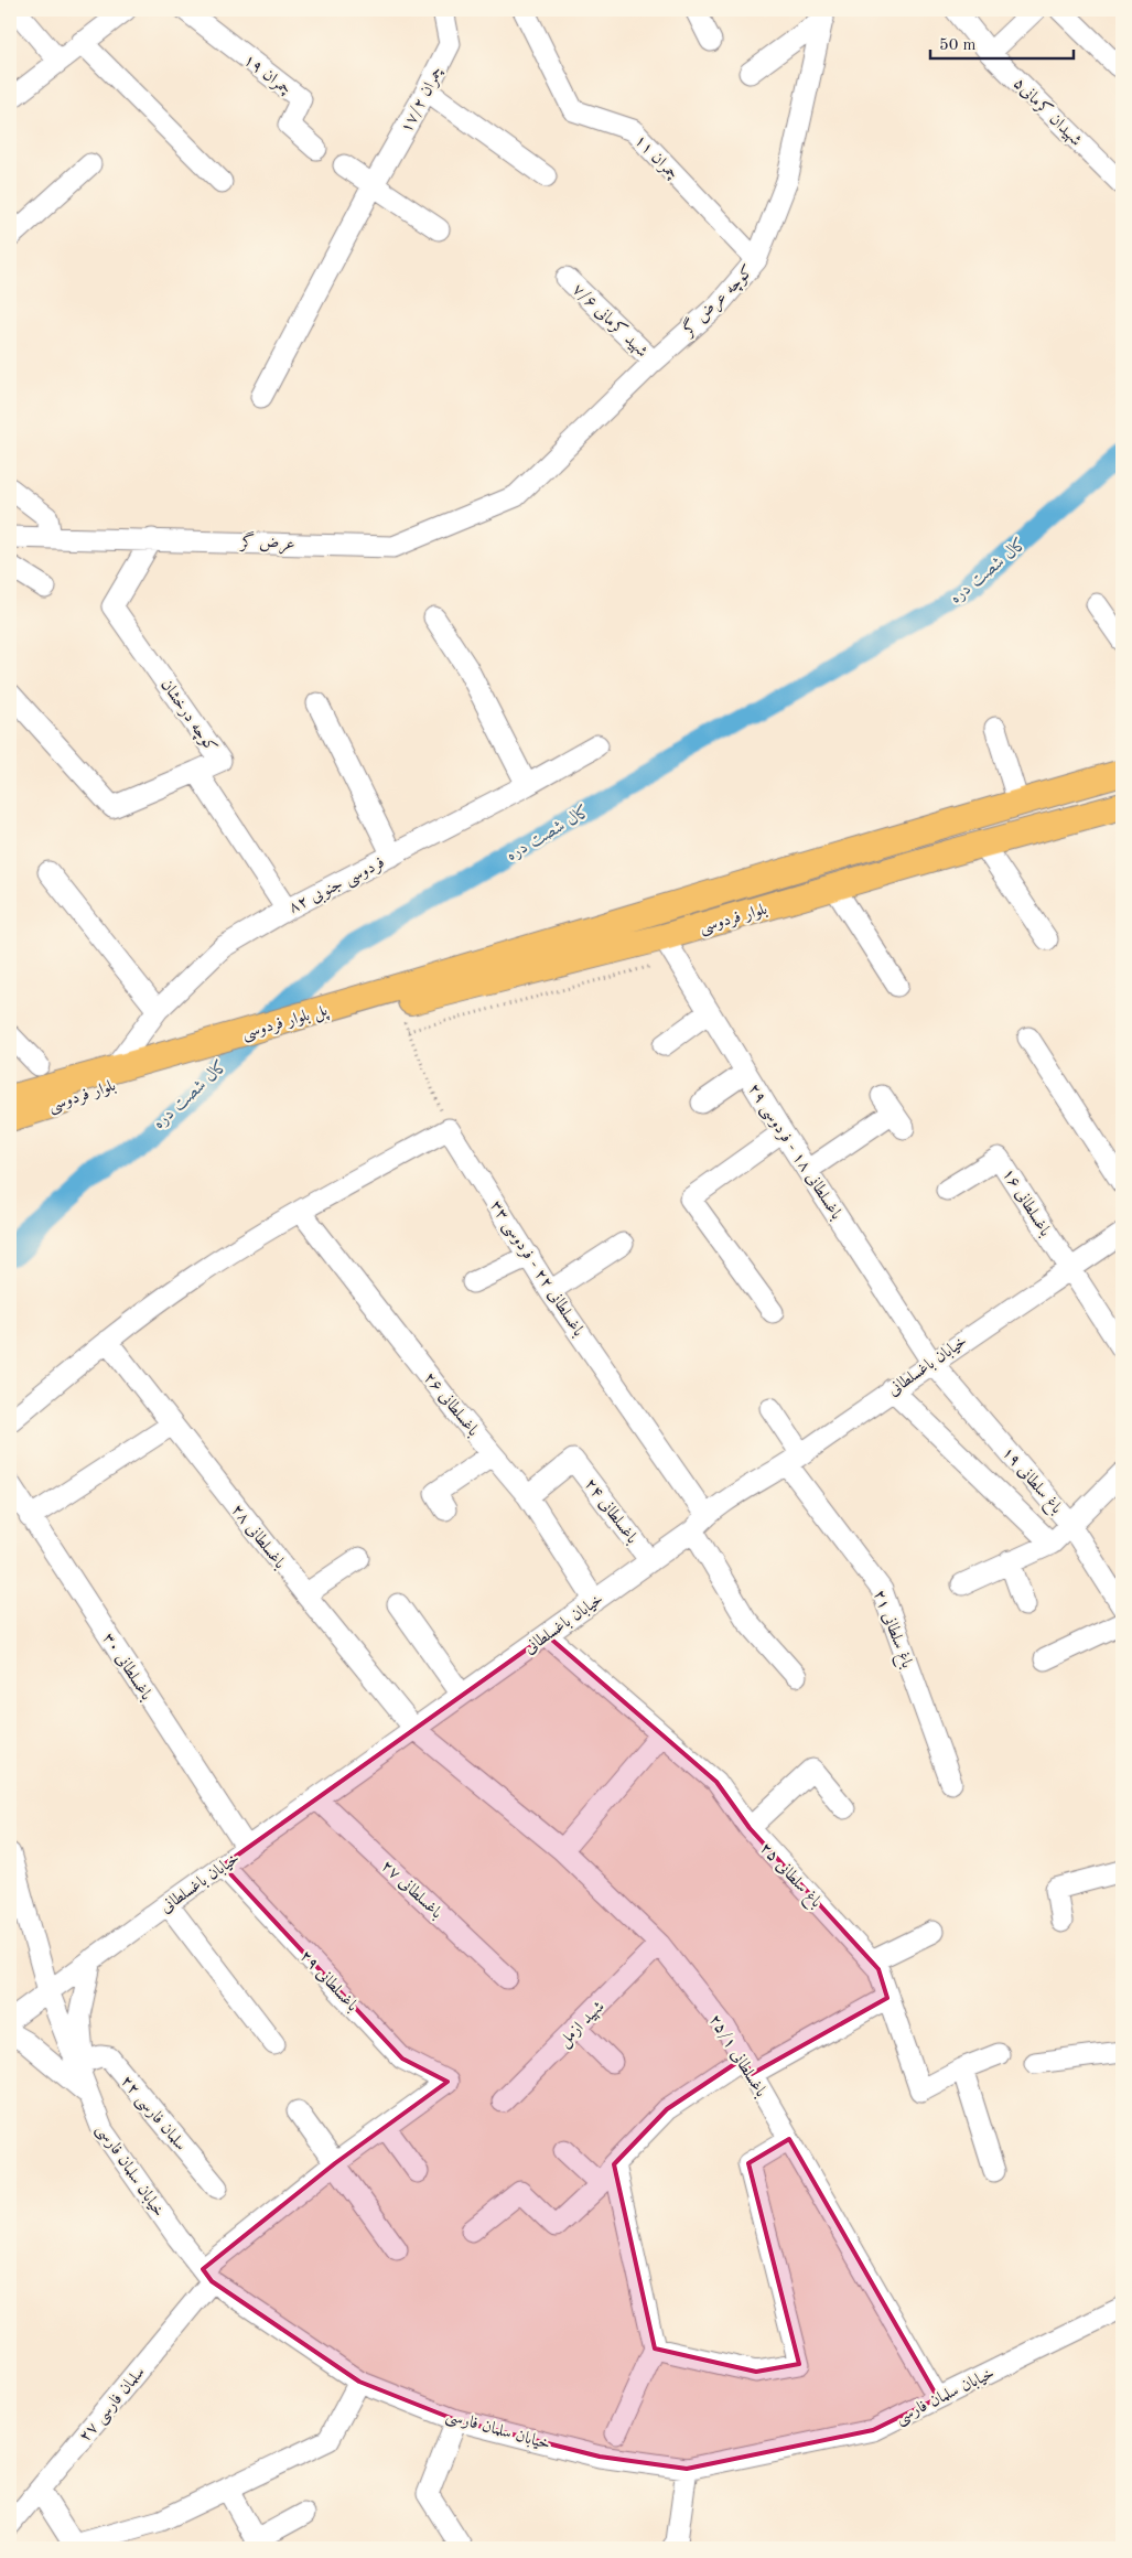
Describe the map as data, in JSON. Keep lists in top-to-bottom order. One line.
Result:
{"streets":{"main road":["بلوار فردوسی","پل بلوار فردوسی"],"street":["چمران ۱۹","چمران ۱۷/۲","شهیدان کرمانی۵","چمران ۱۱","کوچه عرض گر","شهید کرمانی ۷/۶","عرض گر","کوچه درخشان","فردوسی جنوبی ۸۲","باغسلطانی ۱۸ - فردوسی ۲۹","باغسلطانی ۱۶","باغسلطانی ۲۲ - فردوسی ۳۳","خیابان باغسلطانی","باغسلطانی ۲۶","باغ سلطانی ۱۹","باغسلطانی ۲۴","باغسلطانی ۲۸","باغ سلطانی ۲۱","باغسلطانی ۳۰","باغ سلطانی ۲۵","باغسلطانی ۲۷","باغسلطانی ۲۹","شهید ازمل","باغسلطانی ۲۵/۱","سلمان فارسی ۲۲","خیابان سلمان فارسی","سلمان فارسی ۲۷"]},"crossings":[["چمران ۱۱","کوچه عرض گر"],["کوچه عرض گر","شهید کرمانی ۷/۶"],["کوچه عرض گر","عرض گر"],["عرض گر","کوچه درخشان"],["کوچه درخشان","فردوسی جنوبی ۸۲"],["فردوسی جنوبی ۸۲","بلوار فردوسی"],["بلوار فردوسی","پل بلوار فردوسی"],["بلوار فردوسی","باغسلطانی ۱۸ - فردوسی ۲۹"],["باغسلطانی ۱۸ - فردوسی ۲۹","خیابان باغسلطانی"],["باغسلطانی ۱۸ - فردوسی ۲۹","باغ سلطانی ۱۹"],["باغسلطانی ۱۶","خیابان باغسلطانی"],["باغسلطانی ۲۲ - فردوسی ۳۳","خیابان باغسلطانی"],["خیابان باغسلطانی","باغسلطانی ۲۶"],["خیابان باغسلطانی","باغ سلطانی ۱۹"],["خیابان باغسلطانی","باغسلطانی ۲۴"],["خیابان باغسلطانی","باغسلطانی ۲۸"],["خیابان باغسلطانی","باغ سلطانی ۲۱"],["خیابان باغسلطانی","باغسلطانی ۳۰"],["خیابان باغسلطانی","باغ سلطانی ۲۵"],["خیابان باغسلطانی","باغسلطانی ۲۷"],["خیابان باغسلطانی","باغسلطانی ۲۹"],["خیابان باغسلطانی","باغسلطانی ۲۵/۱"],["خیابان باغسلطانی","خیابان سلمان فارسی"],["باغسلطانی ۲۶","باغسلطانی ۲۴"],["باغسلطانی ۲۸","باغسلطانی ۲۵/۱"],["باغسلطانی ۲۹","سلمان فارسی ۲۷"],["شهید ازمل","باغسلطانی ۲۵/۱"],["باغسلطانی ۲۵/۱","خیابان سلمان فارسی"],["خیابان سلمان فارسی","سلمان فارسی ۲۷"]],"water":["کال شصت دره"],"scale_bar":"50 m"}
